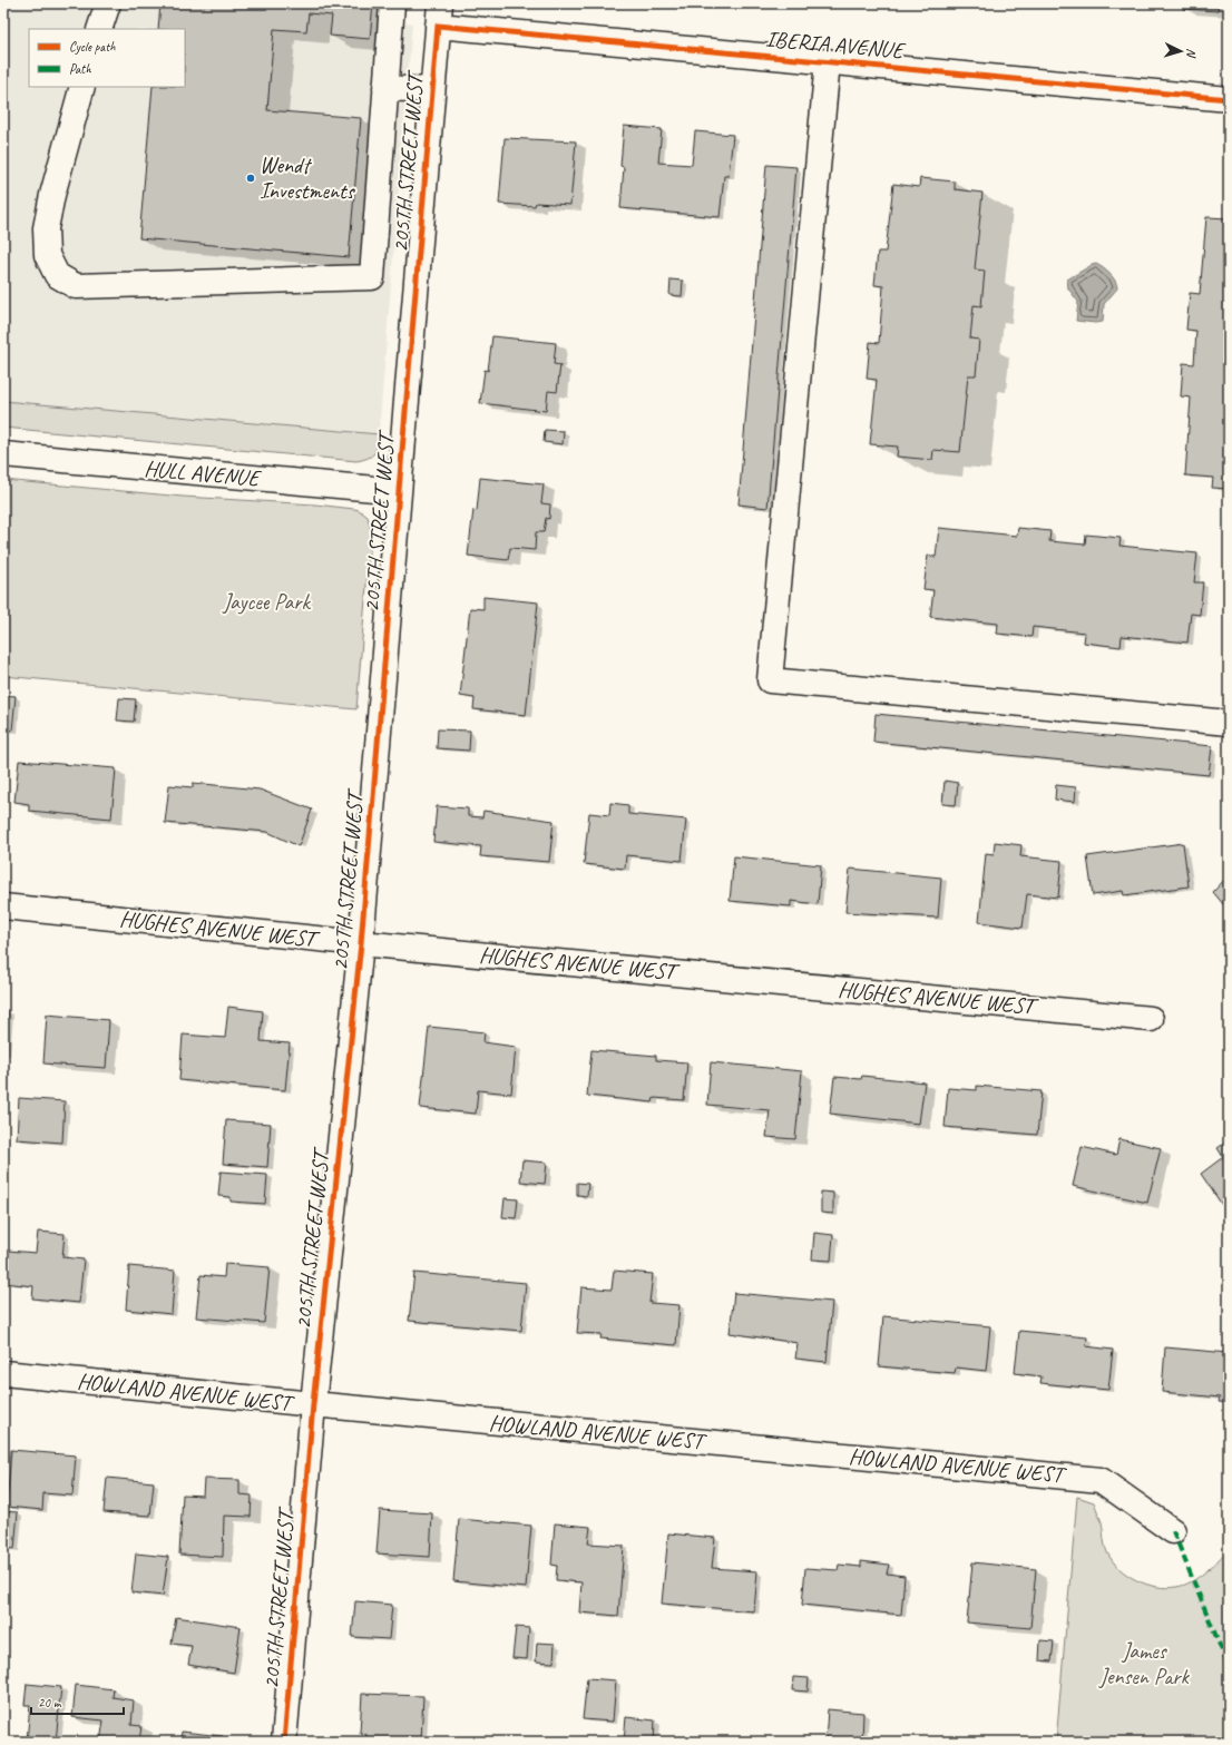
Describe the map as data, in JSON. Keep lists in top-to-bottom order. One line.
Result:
{"streets":{"street":["IBERIA AVENUE","205TH STREET WEST","HULL AVENUE","HUGHES AVENUE WEST","HOWLAND AVENUE WEST"]},"crossings":[["IBERIA AVENUE","205TH STREET WEST"],["205TH STREET WEST","HULL AVENUE"],["205TH STREET WEST","HUGHES AVENUE WEST"],["205TH STREET WEST","HOWLAND AVENUE WEST"]],"parks":["Jaycee Park","James Jensen Park"],"places":["Wendt Investments"],"legend":["Cycle path","Path"],"scale_bar":"20 m","north":"right"}
